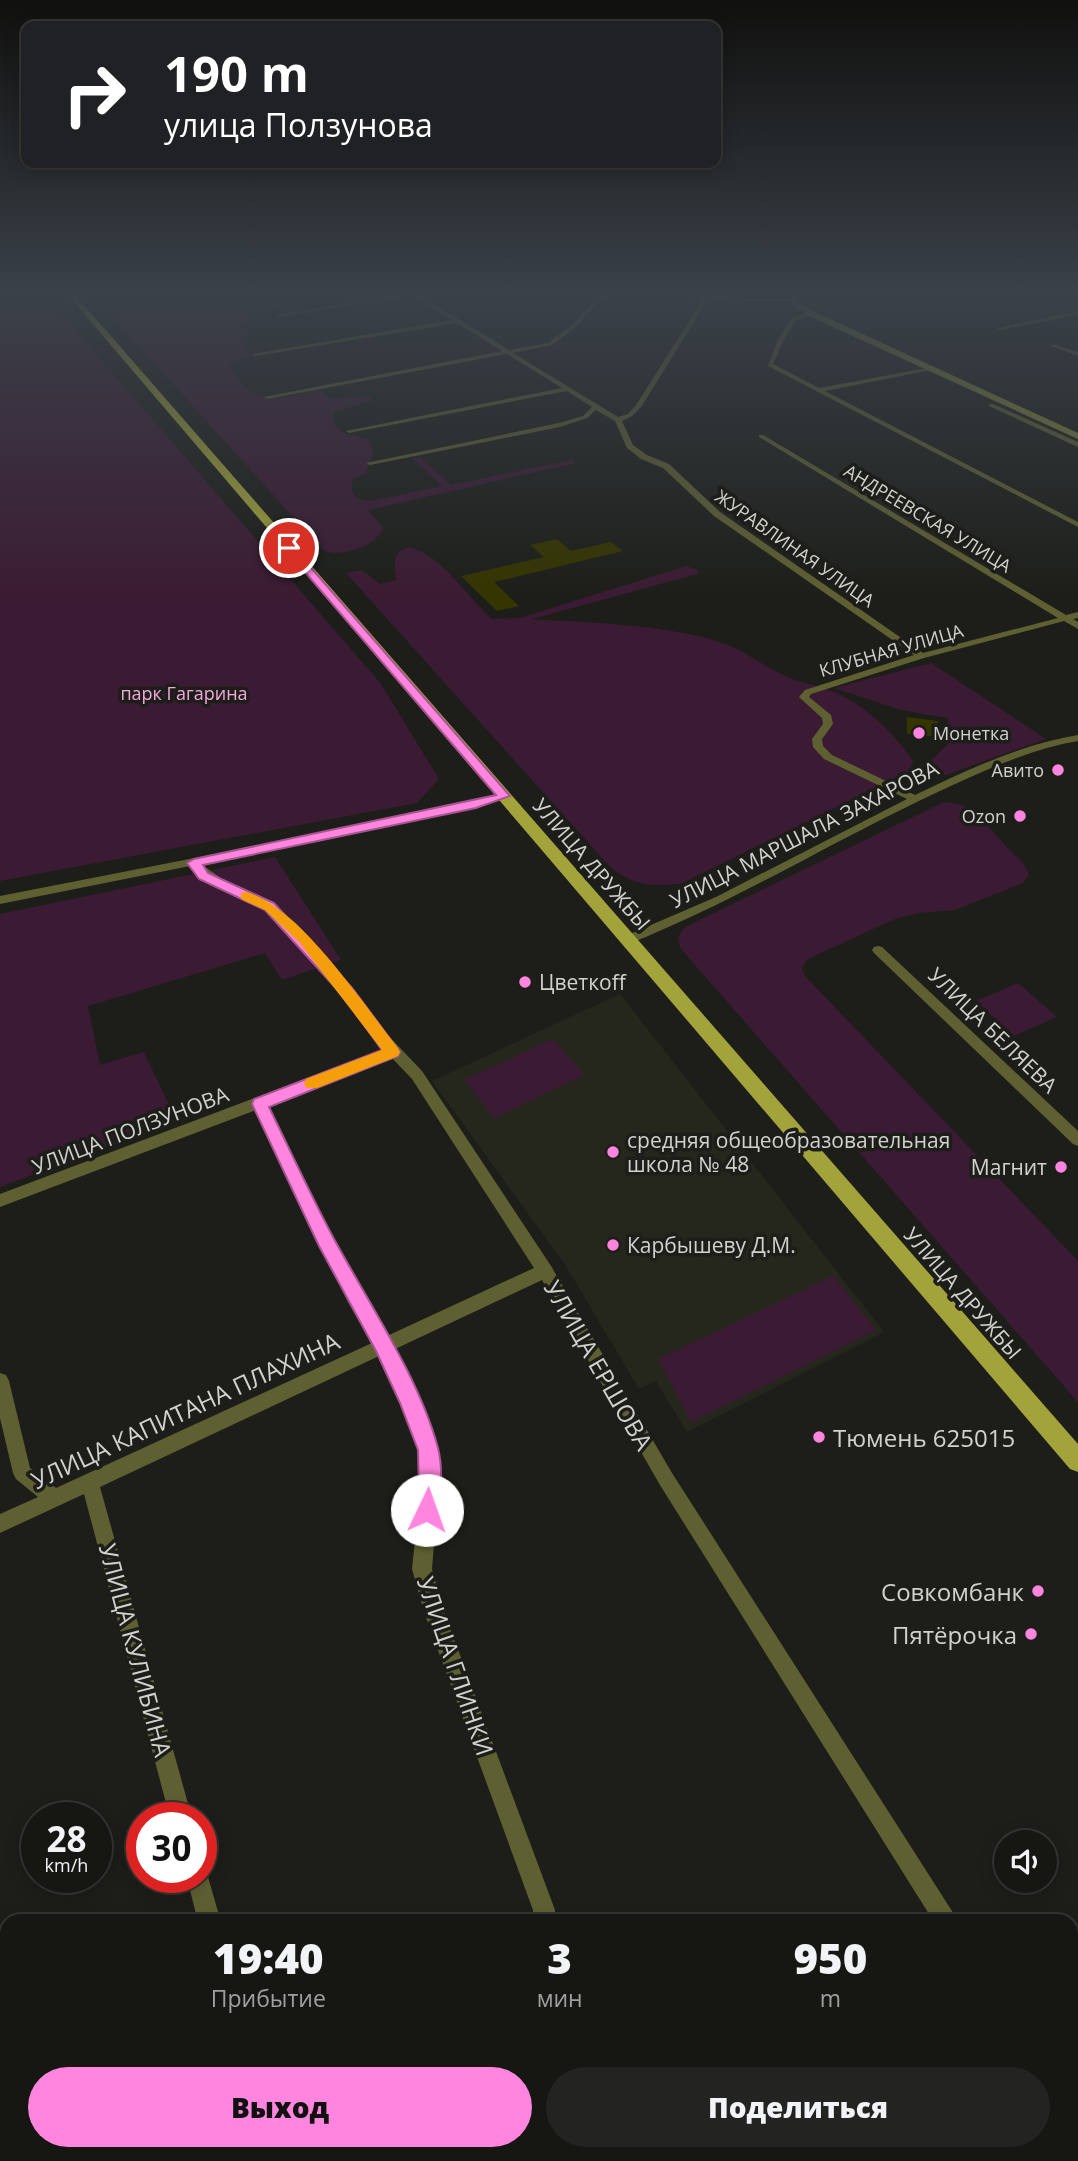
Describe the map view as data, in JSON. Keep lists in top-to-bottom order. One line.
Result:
{"streets":{"main road":["УЛИЦА ДРУЖБЫ"],"street":["АНДРЕЕВСКАЯ УЛИЦА","ЖУРАВЛИНАЯ УЛИЦА","КЛУБНАЯ УЛИЦА","УЛИЦА МАРШАЛА ЗАХАРОВА","УЛИЦА БЕЛЯЕВА","УЛИЦА ПОЛЗУНОВА","УЛИЦА ЕРШОВА","УЛИЦА КАПИТАНА ПЛАХИНА","УЛИЦА КУЛИБИНА","УЛИЦА ГЛИНКИ"]},"crossings":[["АНДРЕЕВСКАЯ УЛИЦА","КЛУБНАЯ УЛИЦА"],["ЖУРАВЛИНАЯ УЛИЦА","КЛУБНАЯ УЛИЦА"],["КЛУБНАЯ УЛИЦА","УЛИЦА МАРШАЛА ЗАХАРОВА"],["УЛИЦА МАРШАЛА ЗАХАРОВА","УЛИЦА ДРУЖБЫ"],["УЛИЦА ПОЛЗУНОВА","УЛИЦА ЕРШОВА"],["УЛИЦА ПОЛЗУНОВА","УЛИЦА ГЛИНКИ"],["УЛИЦА ЕРШОВА","УЛИЦА КАПИТАНА ПЛАХИНА"],["УЛИЦА КАПИТАНА ПЛАХИНА","УЛИЦА КУЛИБИНА"],["УЛИЦА КАПИТАНА ПЛАХИНА","УЛИЦА ГЛИНКИ"]],"parks":["парк Гагарина"],"places":["Монетка","Авито","Ozon","Цветкоff","средняя общеобразовательная школа № 48","Магнит","Карбышеву Д.М.","Тюмень 625015","Совкомбанк","Пятёрочка"],"page":{"turn":["190 m","улица Ползунова"],"speed":"28 km/h","limit":"30","eta":["19:40","Прибытие","3","мин","950","m"],"buttons":["Выход","Поделиться"]}}
